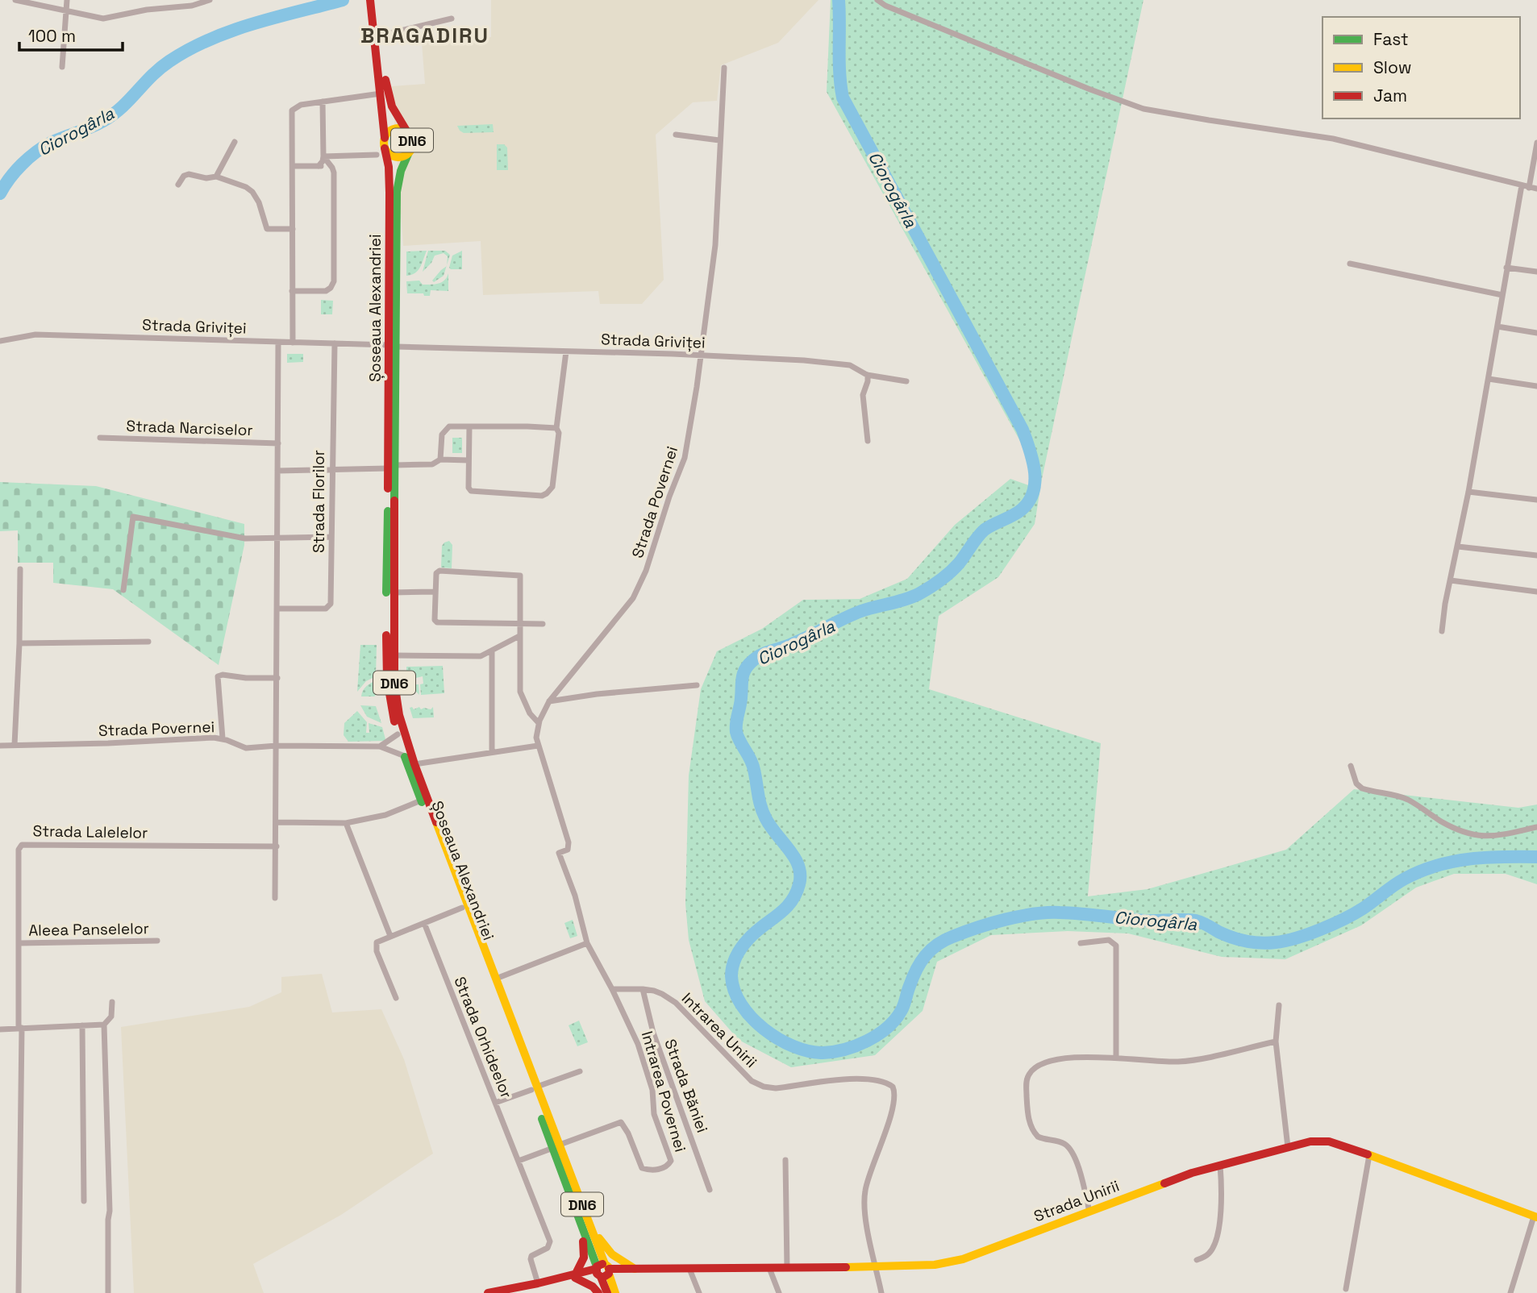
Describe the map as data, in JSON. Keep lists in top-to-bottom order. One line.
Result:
{"streets":{"main road":["DN6","Șoseaua Alexandriei","Strada Unirii"],"street":["Strada Griviței","Strada Narciselor","Strada Florilor","Strada Povernei","Strada Lalelelor","Aleea Panselelor","Intrarea Unirii","Strada Orhideelor","Strada Băniei","Intrarea Povernei"]},"crossings":[["DN6","Șoseaua Alexandriei"],["Șoseaua Alexandriei","Strada Griviței"],["Șoseaua Alexandriei","Intrarea Povernei"],["Șoseaua Alexandriei","Strada Unirii"],["Strada Griviței","Strada Florilor"],["Strada Griviței","Strada Povernei"],["Strada Povernei","Intrarea Povernei"],["Strada Lalelelor","Aleea Panselelor"],["Intrarea Unirii","Strada Băniei"],["Intrarea Unirii","Strada Unirii"],["Strada Orhideelor","Strada Unirii"]],"districts":["BRAGADIRU"],"water":["Ciorogârla"],"legend":["Fast","Slow","Jam"],"scale_bar":"100 m"}
